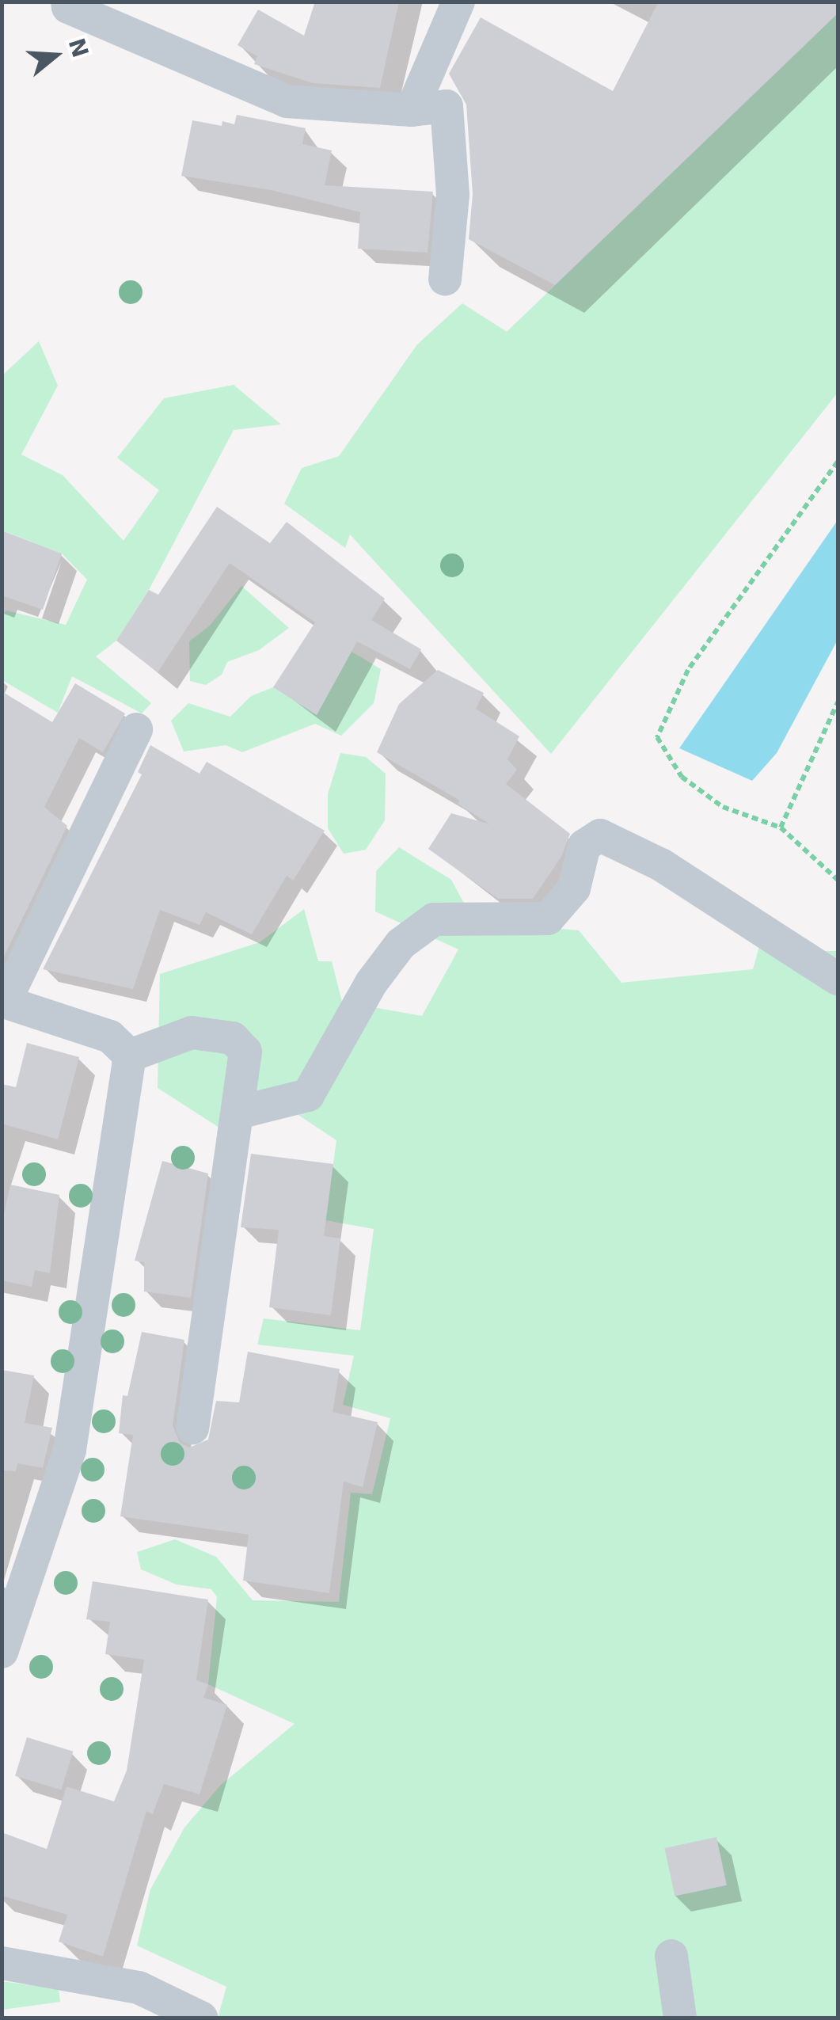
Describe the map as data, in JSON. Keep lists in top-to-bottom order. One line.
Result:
{"north":"right"}
